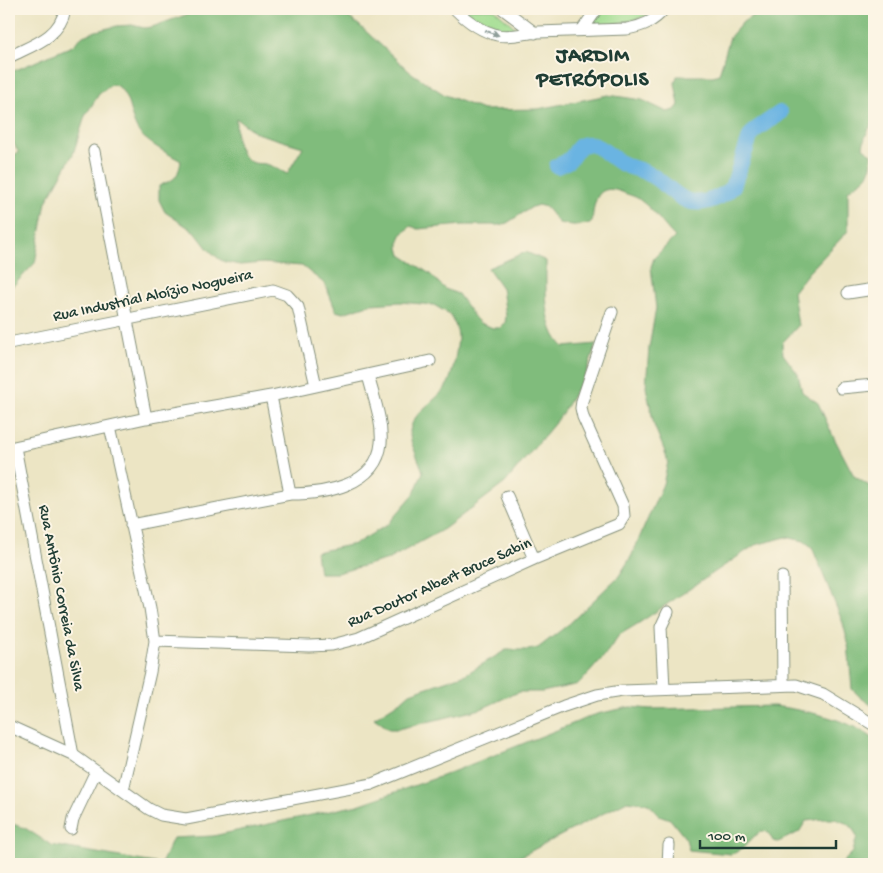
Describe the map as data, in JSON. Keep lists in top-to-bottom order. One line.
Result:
{"streets":{"street":["Rua Industrial Aloízio Nogueira","Rua Doutor Albert Bruce Sabin","Rua Antônio Correia da Silva"]},"districts":["JARDIM PETRÓPOLIS"],"scale_bar":"100 m"}
